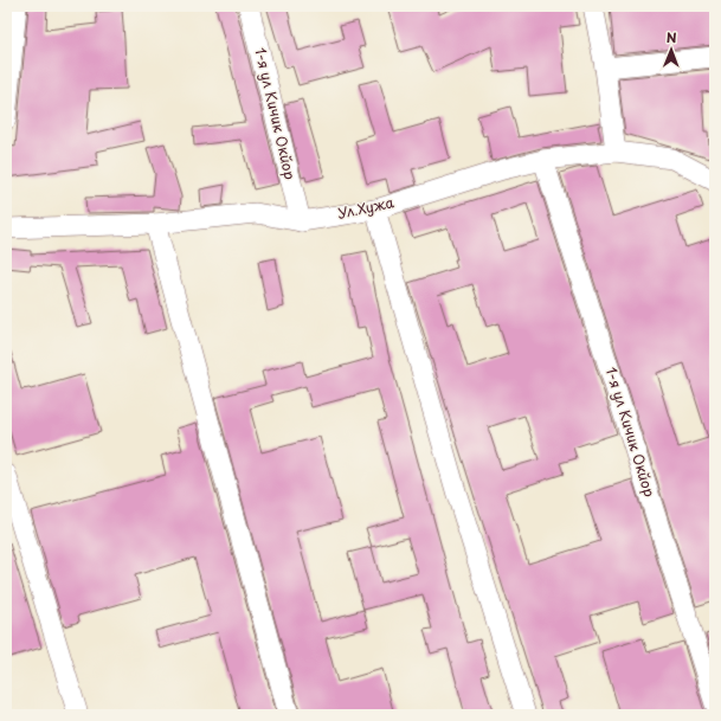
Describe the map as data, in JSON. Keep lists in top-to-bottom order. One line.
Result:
{"streets":{"street":["1-я ул Кичик Окйор","Ул.Хужа"]},"crossings":[["1-я ул Кичик Окйор","Ул.Хужа"]],"north":"top"}
